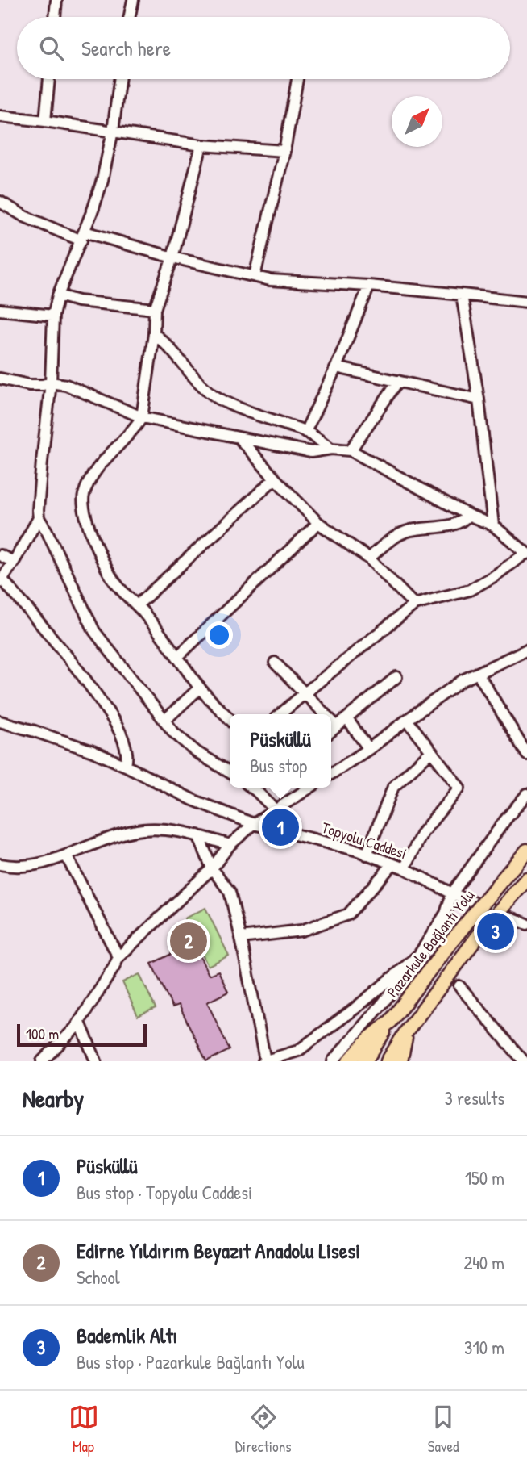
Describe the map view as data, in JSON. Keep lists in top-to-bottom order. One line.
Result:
{"streets":{"main road":["Pazarkule Bağlantı Yolu"],"street":["Topyolu Caddesi"]},"scale_bar":"100 m","north":"top right","page":{"search":"Search here","popup":["Püsküllü","Bus stop"],"pins":["1","3","2"],"scale":"100 m","heading":["Nearby","3 results"],"list":[{"mark":"1","name":"Püsküllü","note":"Bus stop · Topyolu Caddesi","value":"150 m"},{"mark":"2","name":"Edirne Yıldırım Beyazıt Anadolu Lisesi","note":"School","value":"240 m"},{"mark":"3","name":"Bademlik Altı","note":"Bus stop · Pazarkule Bağlantı Yolu","value":"310 m"}],"nav":["Map","Directions","Saved"]}}
